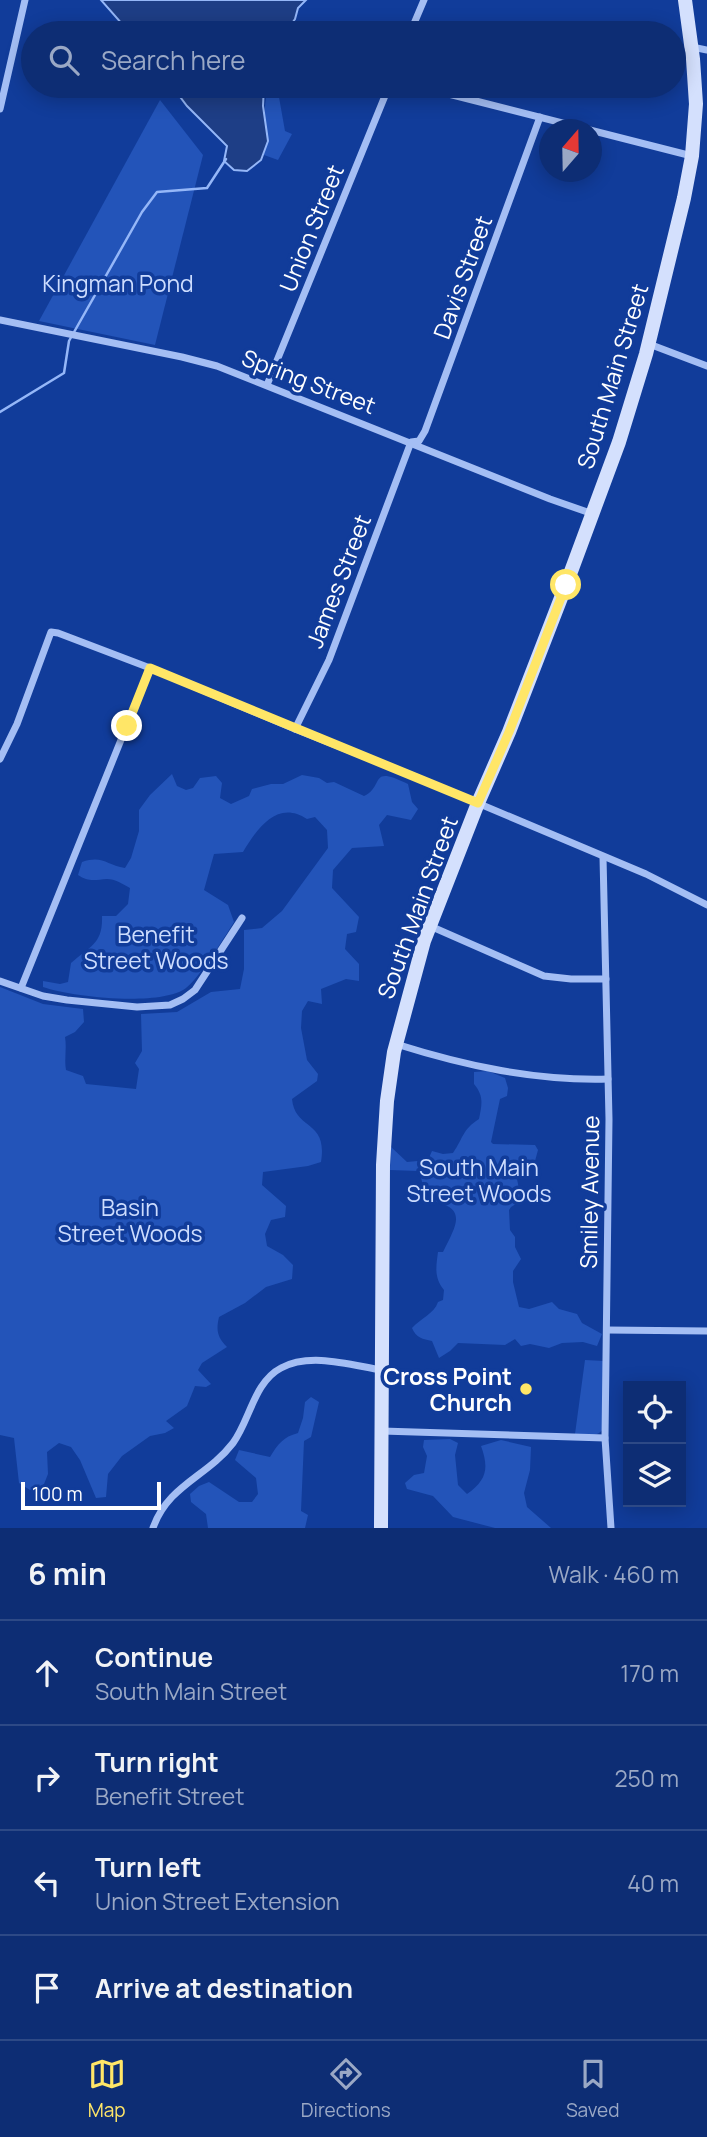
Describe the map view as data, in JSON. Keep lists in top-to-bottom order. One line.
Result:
{"streets":{"main road":["South Main Street"],"street":["Union Street","Davis Street","Spring Street","James Street","Smiley Avenue"]},"crossings":[["Union Street","Spring Street"],["Davis Street","Spring Street"],["Davis Street","James Street"],["South Main Street","Spring Street"],["Spring Street","James Street"]],"parks":["Kingman Pond","Benefit Street Woods","South Main Street Woods","Basin Street Woods"],"places":["Cross Point Church"],"scale_bar":"100 m","north":"top","page":{"search":"Search here","scale":"100 m","heading":["6 min","Walk · 460 m"],"list":[["Continue","South Main Street","170 m"],["Turn right","Benefit Street","250 m"],["Turn left","Union Street Extension","40 m"],"Arrive at destination"],"nav":["Map","Directions","Saved"]}}
